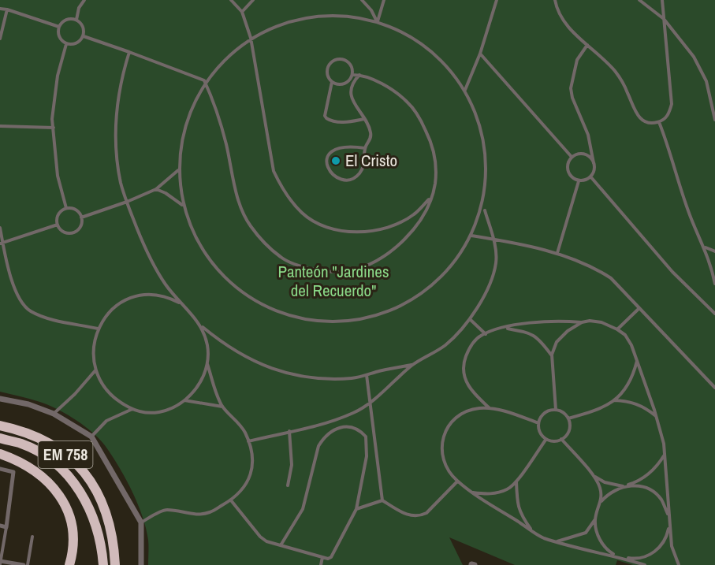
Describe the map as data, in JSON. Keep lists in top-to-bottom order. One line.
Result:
{"streets":{"highway":["EM 758"]},"parks":["Panteón \"Jardines del Recuerdo\""],"places":["El Cristo"]}
